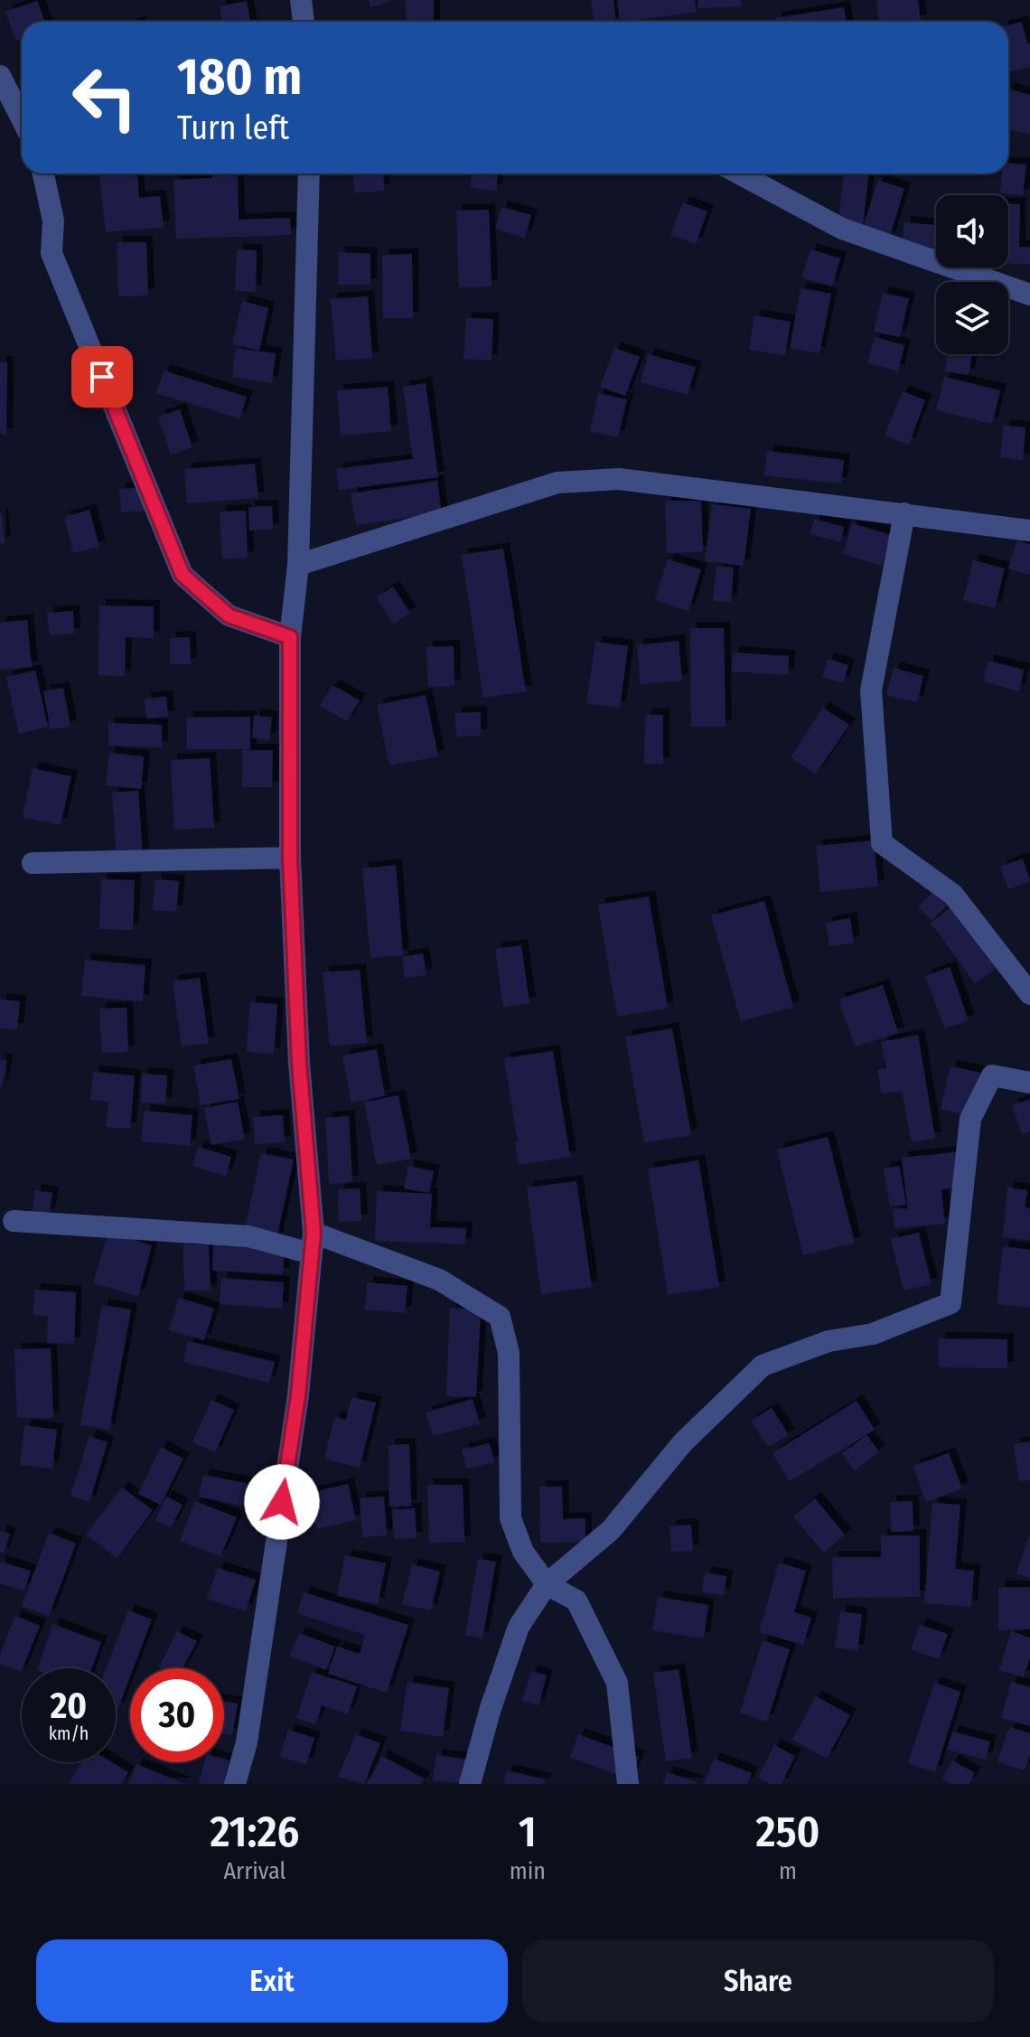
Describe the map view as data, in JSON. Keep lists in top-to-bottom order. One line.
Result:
{"page":{"turn":["180 m","Turn left"],"speed":"20 km/h","limit":"30","eta":["21:26","Arrival","1","min","250","m"],"buttons":["Exit","Share"]}}
